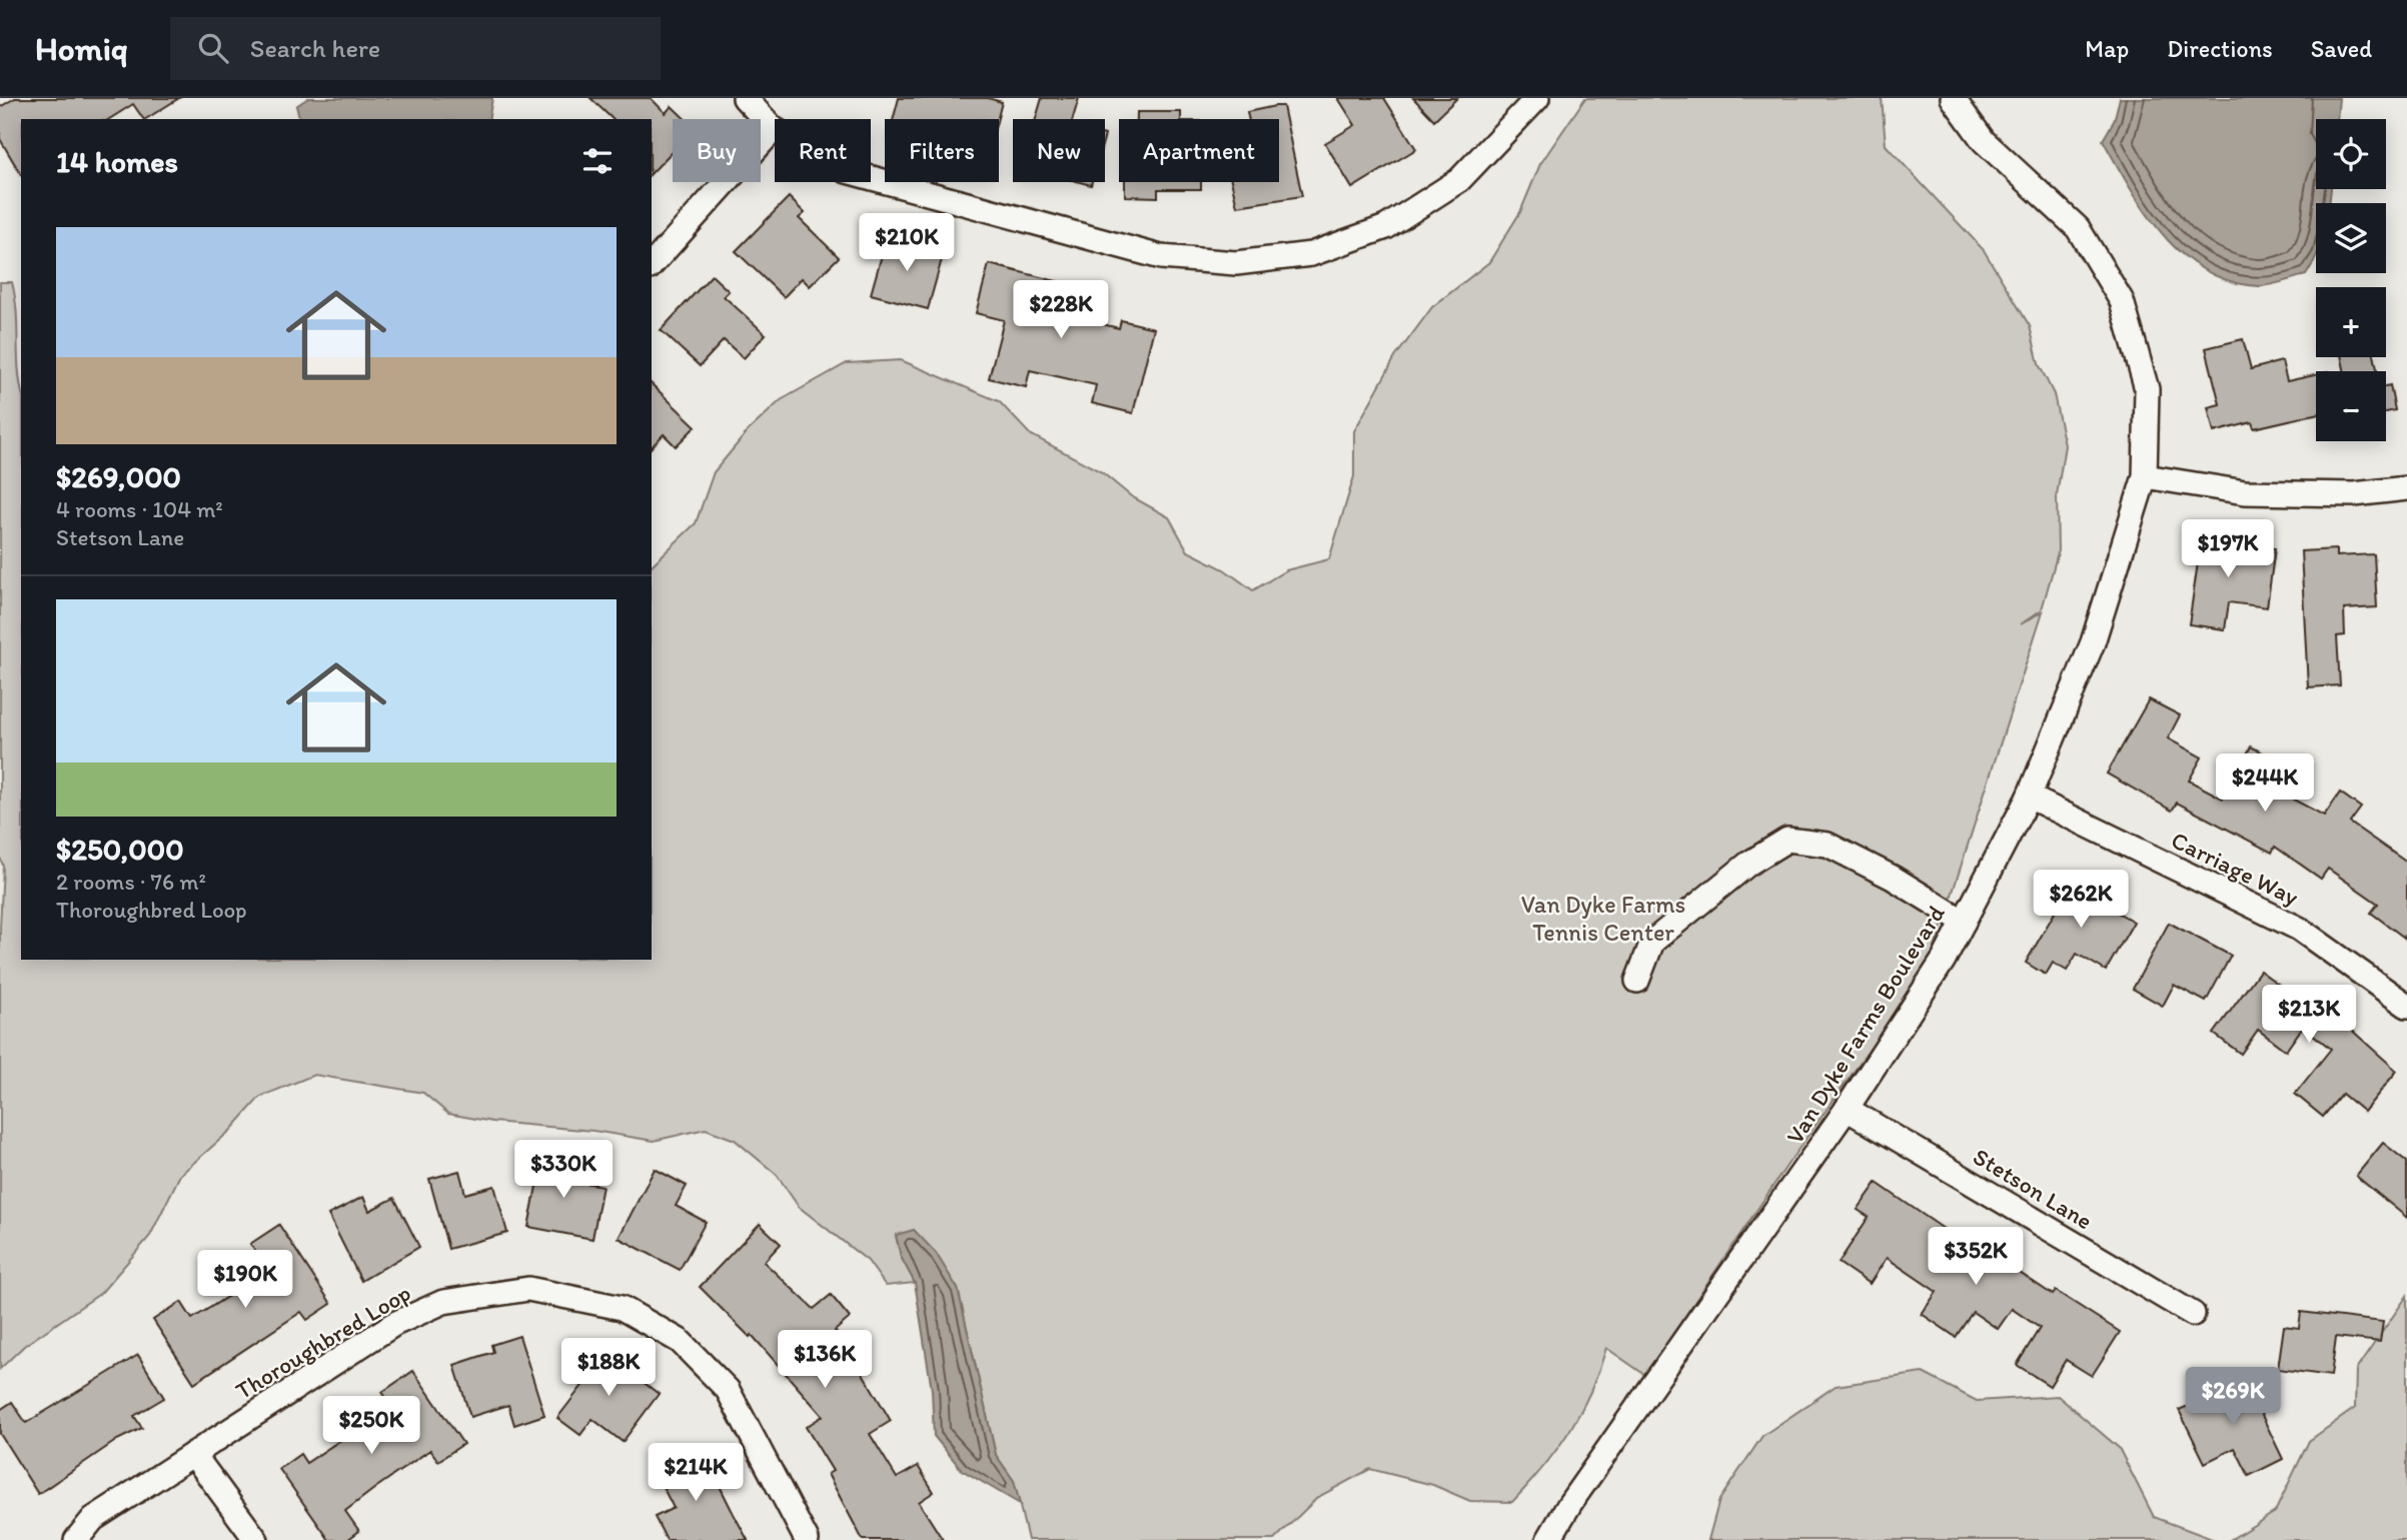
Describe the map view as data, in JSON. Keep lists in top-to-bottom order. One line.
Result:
{"streets":{"street":["Carriage Way","Van Dyke Farms Boulevard","Stetson Lane","Thoroughbred Loop"]},"crossings":[["Carriage Way","Van Dyke Farms Boulevard"],["Van Dyke Farms Boulevard","Stetson Lane"]],"parks":["Van Dyke Farms Tennis Center"],"page":{"header":"Homiq","search":"Search here","nav":["Map","Directions","Saved"],"map_buttons":["+","−"],"chip":["Buy","Rent","Filters","New","Apartment"],"heading":"14 homes","list":[{"name":"$269,000","note":"4 rooms · 104 m² · Stetson Lane"},{"name":"$250,000","note":"2 rooms · 76 m² · Thoroughbred Loop"}],"price":["$210K","$228K","$197K","$244K","$262K","$213K","$330K","$352K","$190K","$136K","$188K","$269K","$250K","$214K"]}}
